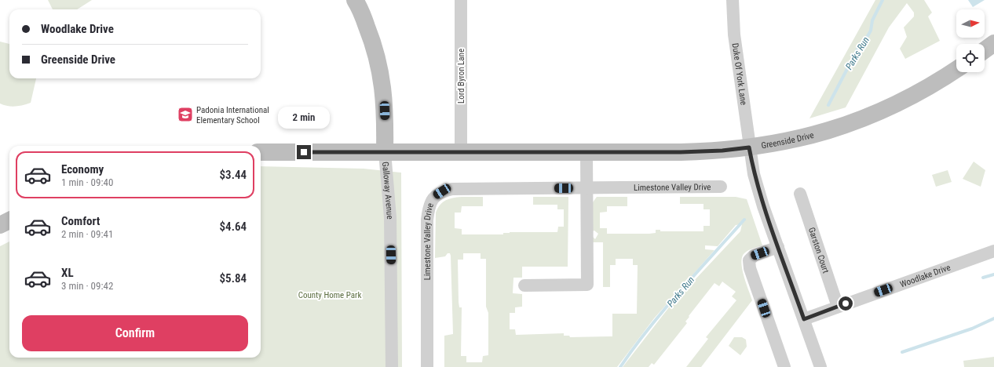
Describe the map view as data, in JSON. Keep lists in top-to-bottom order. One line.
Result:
{"streets":{"street":["Duke Of York Lane","Lord Byron Lane","Greenside Drive","Limestone Valley Drive","Galloway Avenue","Garston Court","Woodlake Drive"]},"crossings":[["Duke Of York Lane","Greenside Drive"],["Duke Of York Lane","Woodlake Drive"],["Lord Byron Lane","Greenside Drive"],["Greenside Drive","Galloway Avenue"],["Garston Court","Woodlake Drive"]],"water":["Parks Run"],"parks":["County Home Park"],"places":{"school or university":["Padonia International Elementary School"]},"north":"right","page":{"banner":["Woodlake Drive","Greenside Drive"],"bubble":"2 min","list":[{"name":"Economy","note":"1 min · 09:40","value":"$3.44"},{"name":"Comfort","note":"2 min · 09:41","value":"$4.64"},{"name":"XL","note":"3 min · 09:42","value":"$5.84"}],"buttons":"Confirm"}}
